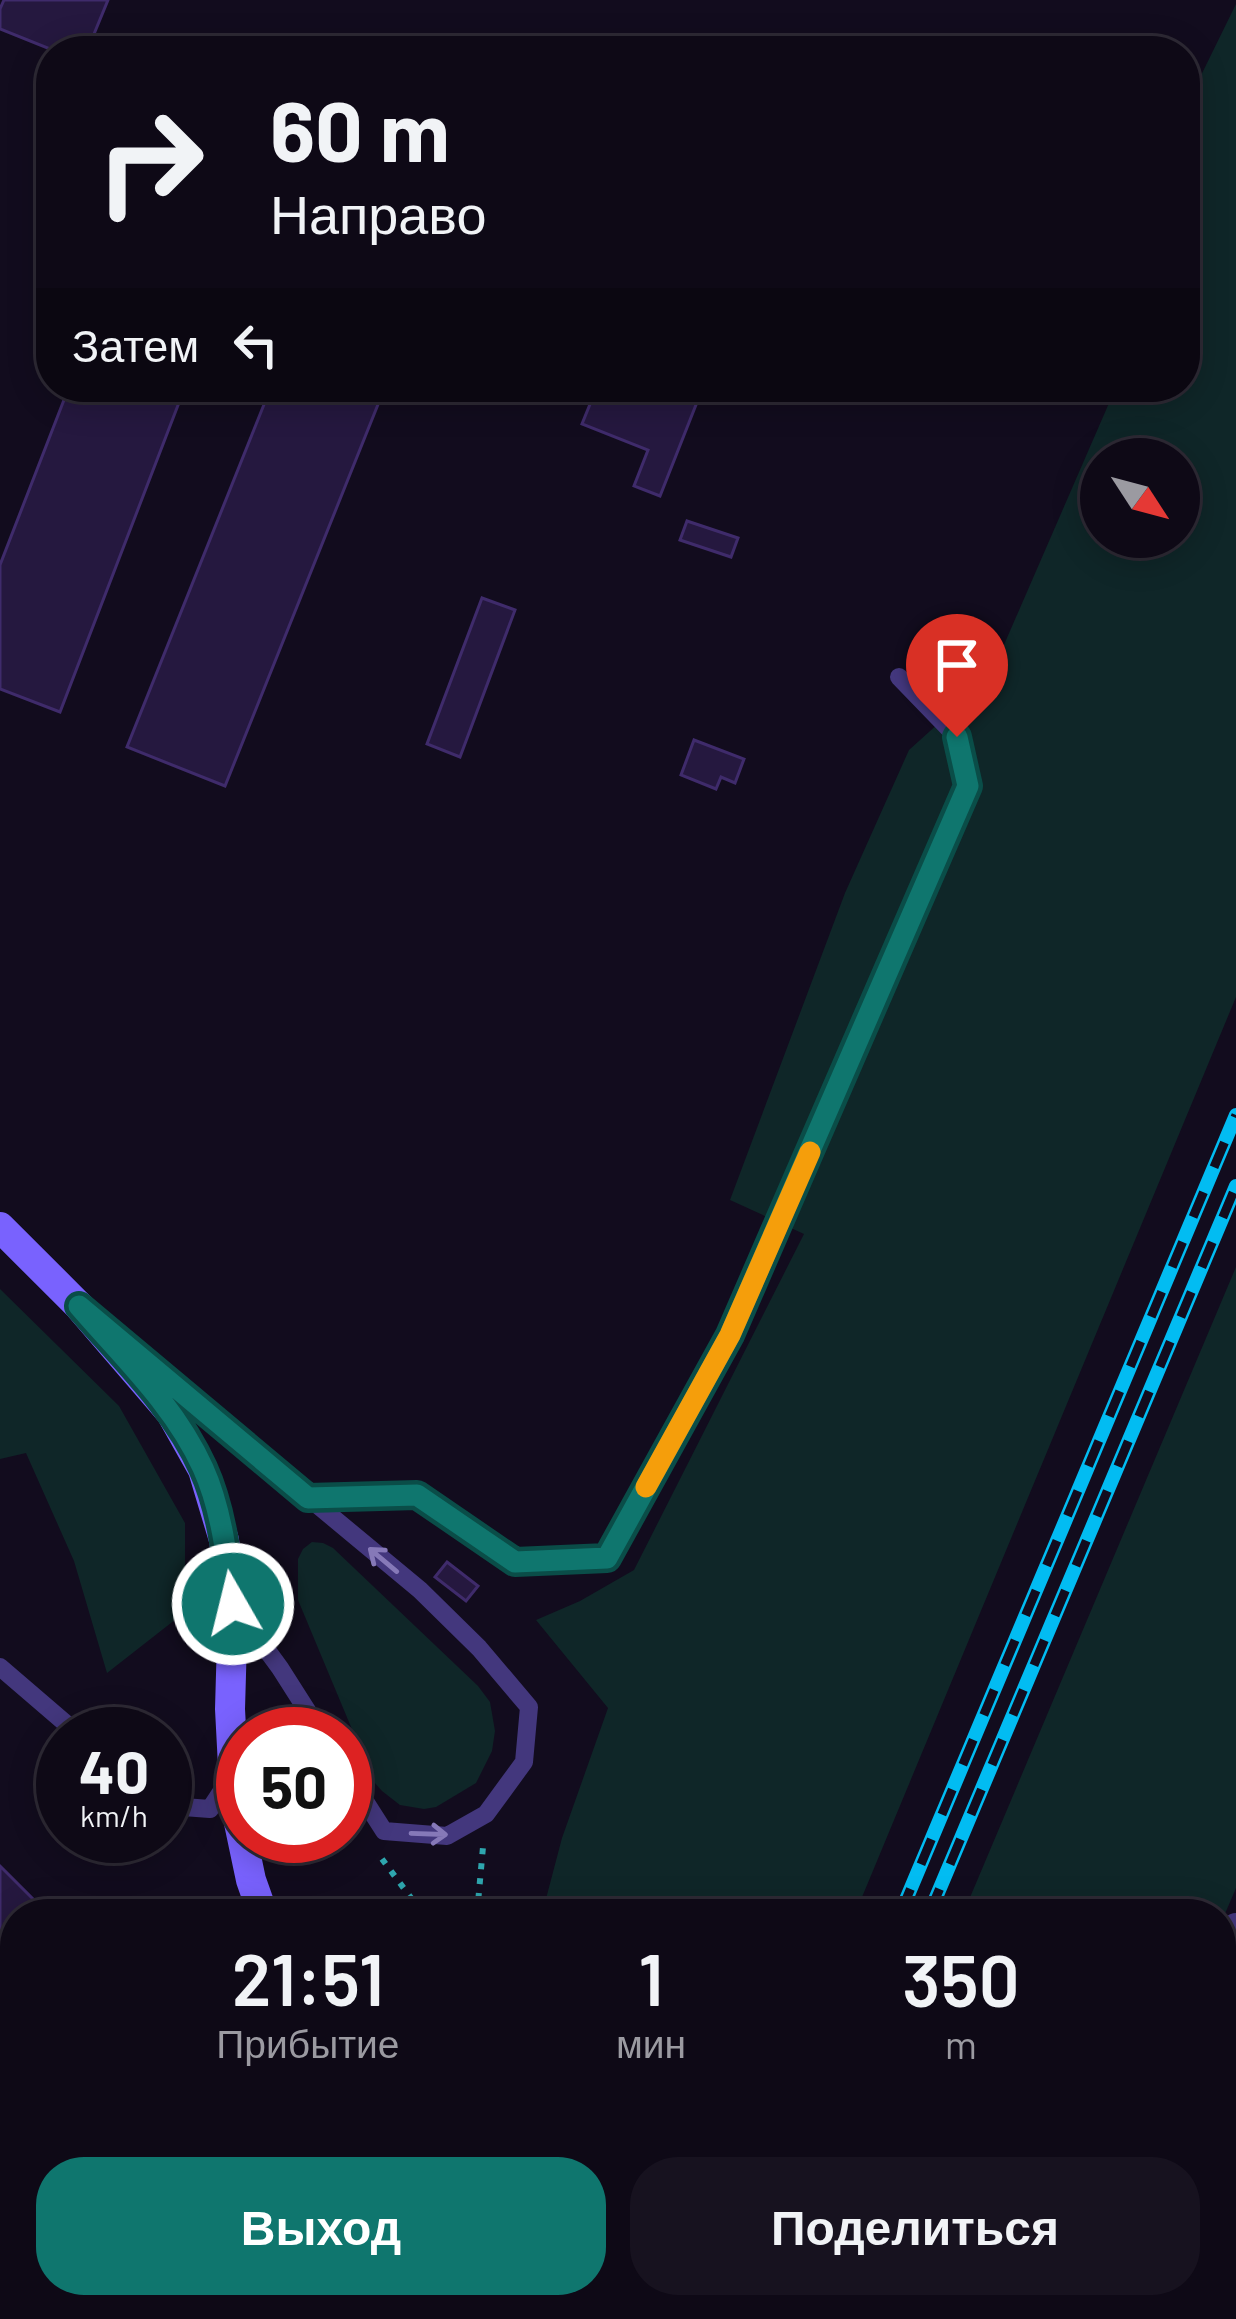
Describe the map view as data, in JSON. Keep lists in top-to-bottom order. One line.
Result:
{"north":"bottom right","page":{"turn":["60 m","Направо"],"then":"Затем","speed":"40 km/h","limit":"50","eta":["21:51","Прибытие","1","мин","350","m"],"buttons":["Выход","Поделиться"]}}
